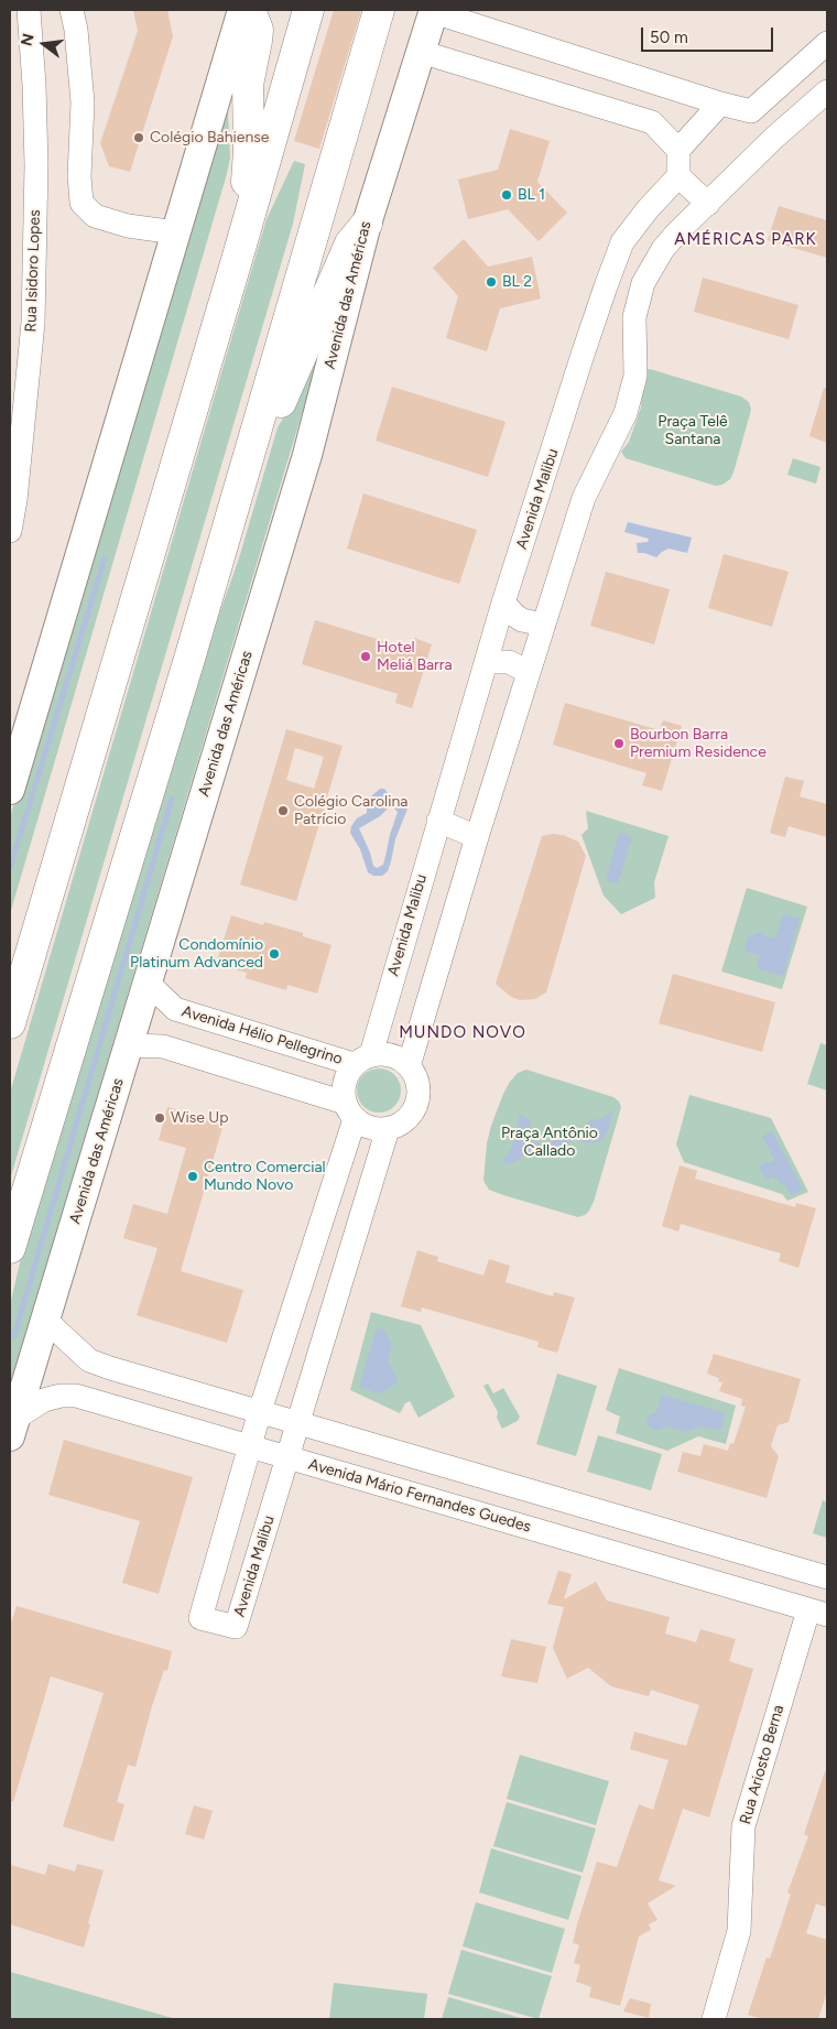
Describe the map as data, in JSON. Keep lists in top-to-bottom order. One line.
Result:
{"streets":{"main road":["Avenida das Américas"],"street":["Rua Isidoro Lopes","Avenida Malibu","Avenida Hélio Pellegrino","Avenida Mário Fernandes Guedes","Rua Ariosto Berna"]},"crossings":[["Avenida das Américas","Avenida Hélio Pellegrino"],["Avenida das Américas","Avenida Mário Fernandes Guedes"],["Avenida Malibu","Avenida Hélio Pellegrino"],["Avenida Malibu","Avenida Mário Fernandes Guedes"],["Avenida Mário Fernandes Guedes","Rua Ariosto Berna"]],"districts":["AMÉRICAS PARK","MUNDO NOVO"],"parks":["Praça Telê Santana","Praça Antônio Callado"],"places":["Colégio Bahiense","BL 1","BL 2","Hotel Meliá Barra","Bourbon Barra Premium Residence","Colégio Carolina Patrício","Condomínio Platinum Advanced","Wise Up","Centro Comercial Mundo Novo"],"scale_bar":"50 m","north":"left"}
